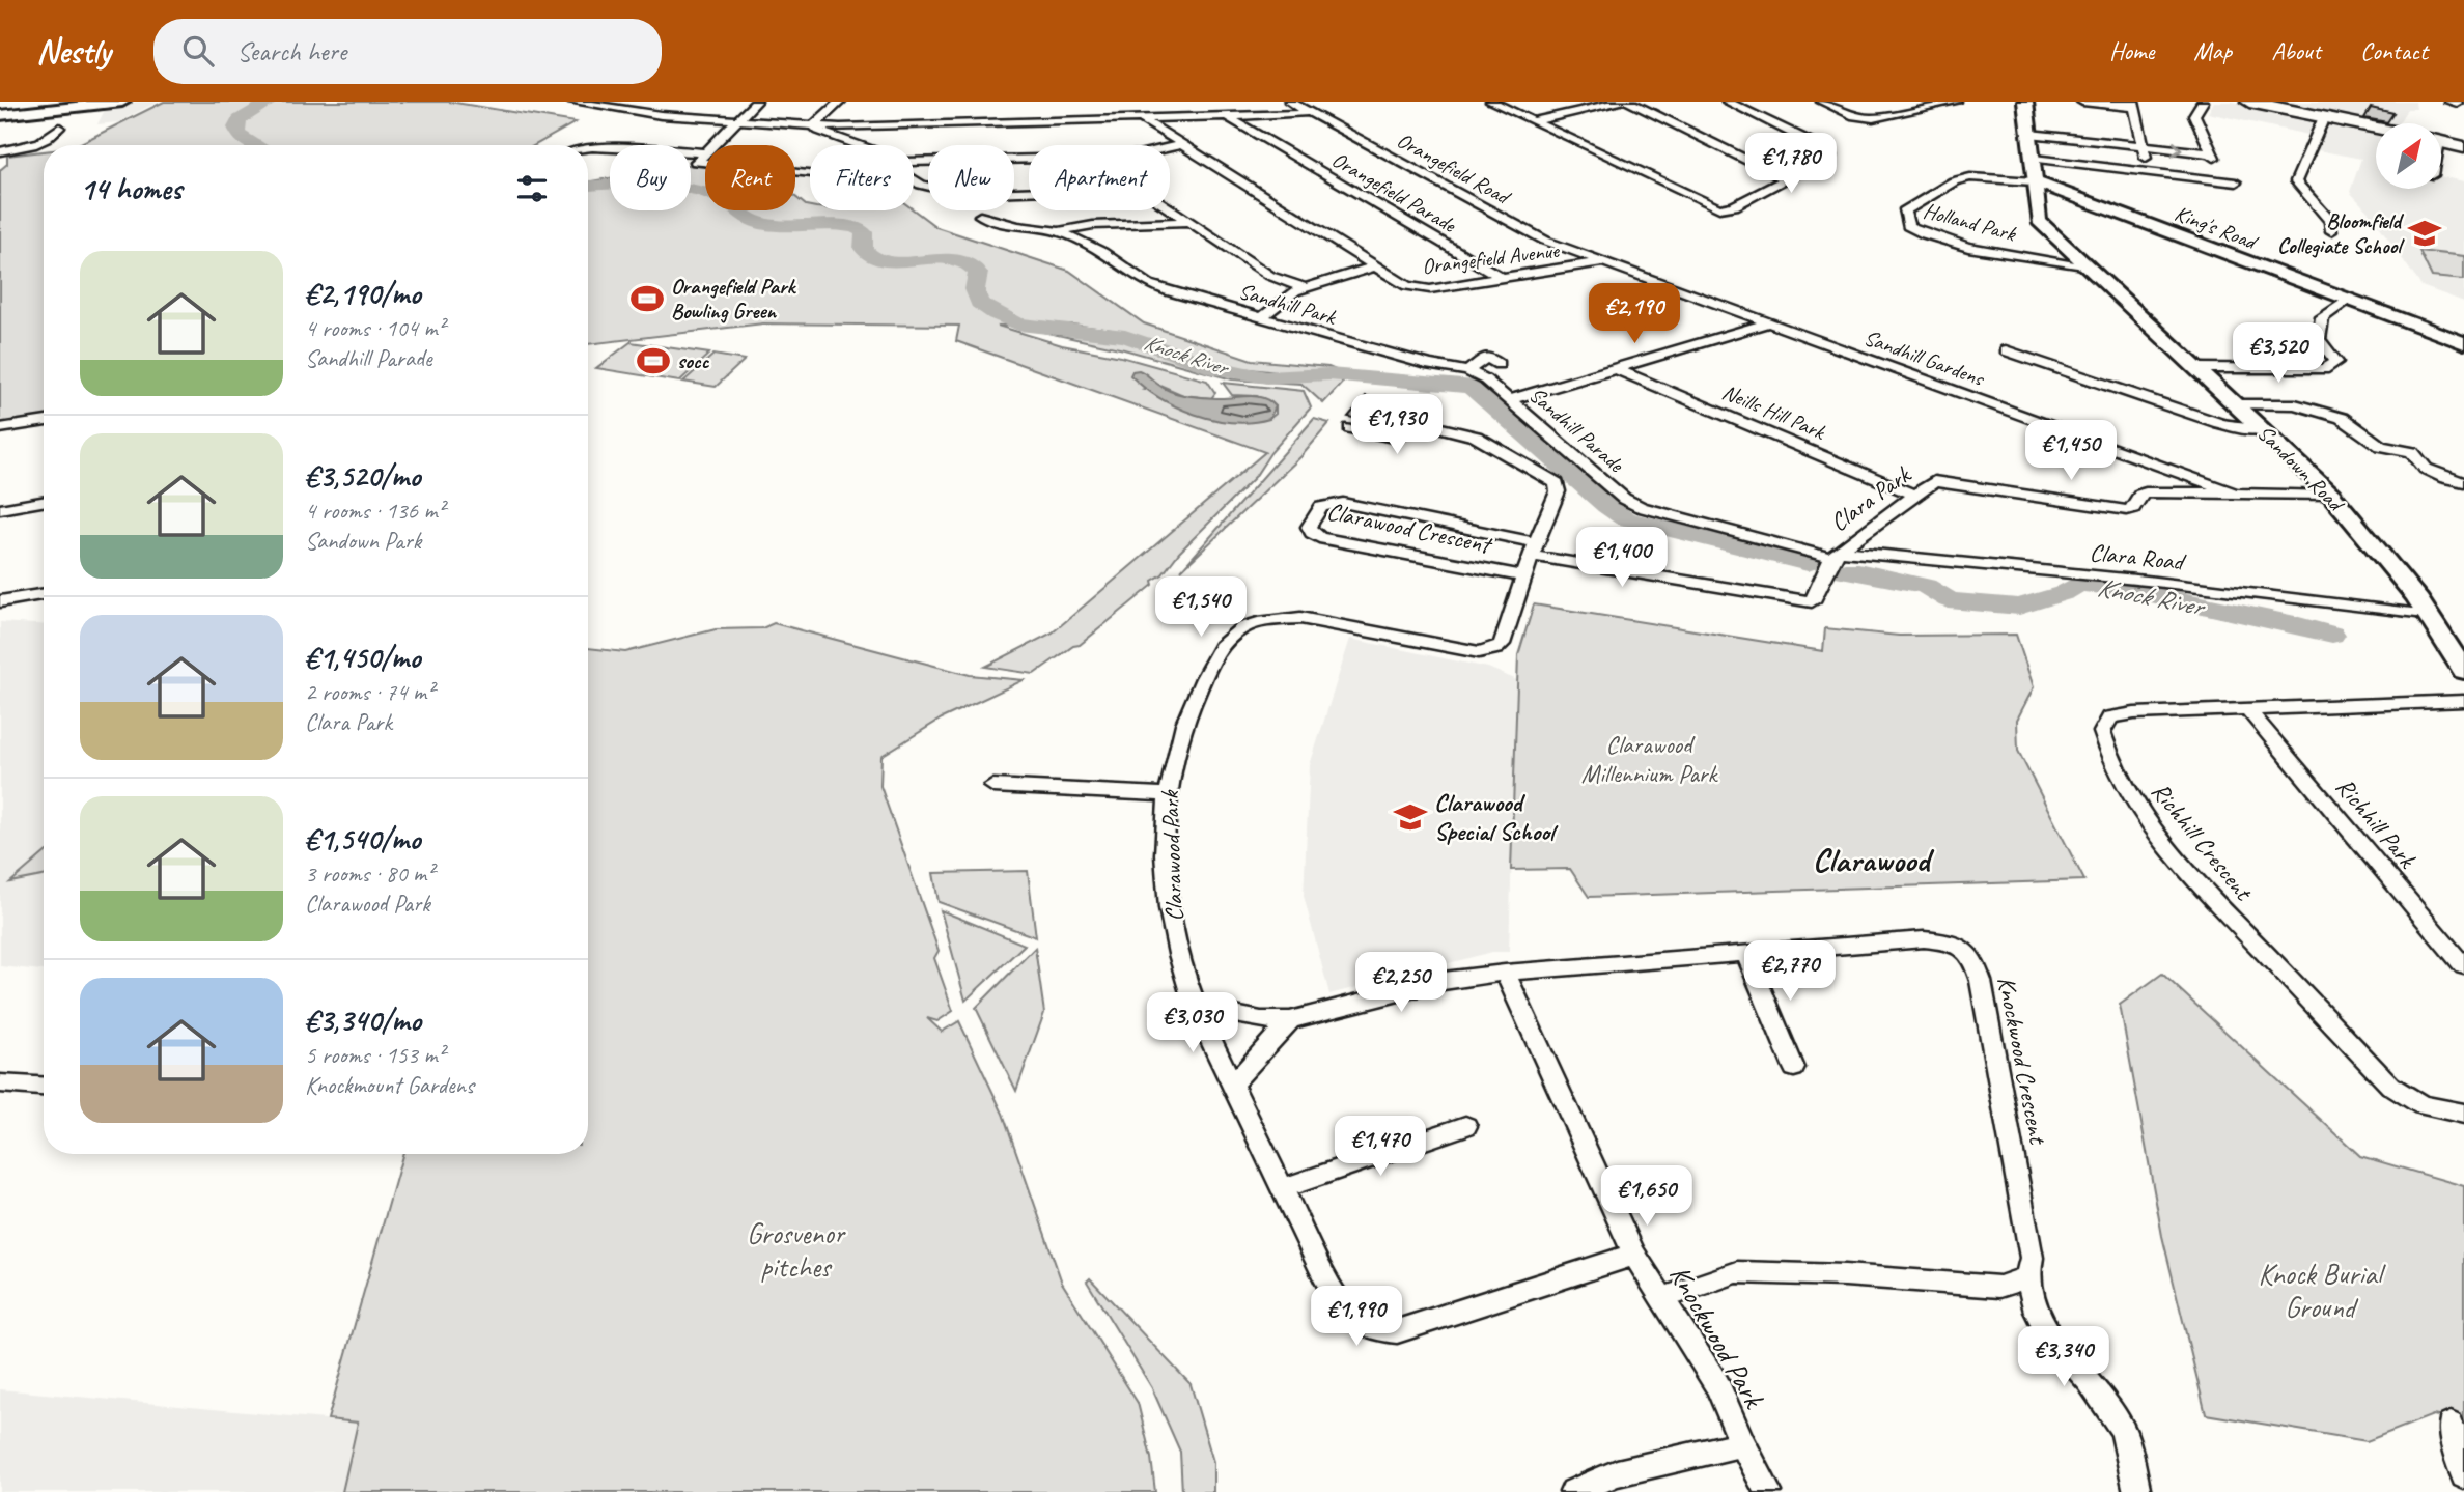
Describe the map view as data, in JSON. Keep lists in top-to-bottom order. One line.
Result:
{"streets":{"street":["Orangefield Road","Orangefield Parade","Holland Park","King's Road","Orangefield Avenue","Sandhill Park","Sandhill Gardens","Neills Hill Park","Sandhill Parade","Sandown Road","Clara Park","Clarawood Crescent","Clara Road","Richhill Park","Richhill Crescent","Clarawood Park","Knockwood Crescent","Knockwood Park"]},"crossings":[["Orangefield Road","Orangefield Avenue"],["Orangefield Road","Sandhill Gardens"],["Orangefield Parade","Orangefield Avenue"],["Holland Park","King's Road"],["Holland Park","Sandown Road"],["King's Road","Sandown Road"],["Orangefield Avenue","Sandhill Gardens"],["Sandhill Park","Sandhill Parade"],["Sandhill Gardens","Sandhill Parade"],["Sandhill Gardens","Clara Park"],["Neills Hill Park","Sandhill Parade"],["Neills Hill Park","Clara Park"],["Sandhill Parade","Clara Park"],["Sandhill Parade","Clara Road"],["Sandown Road","Clara Park"],["Sandown Road","Clara Road"],["Clara Park","Clarawood Crescent"],["Clara Park","Clara Road"],["Clara Park","Clarawood Park"],["Clarawood Crescent","Clarawood Park"],["Richhill Park","Richhill Crescent"],["Clarawood Park","Knockwood Crescent"],["Clarawood Park","Knockwood Park"],["Knockwood Crescent","Knockwood Park"]],"districts":["Clarawood"],"water":["Knock River"],"parks":["Clarawood Millennium Park","Grosvenor pitches","Knock Burial Ground"],"places":{"school or university":["Bloomfield Collegiate School","Clarawood Special School"],"sports":["Orangefield Park Bowling Green","socc"]},"north":"top right","page":{"header":"Nestly","search":"Search here","nav":["Home","Map","About","Contact"],"price":["€1,780","€2,190","€3,520","€1,930","€1,450","€1,400","€1,540","€2,770","€2,250","€3,030","€1,470","€1,650","€1,990","€3,340"],"chip":["Buy","Rent","Filters","New","Apartment"],"heading":"14 homes","list":[{"name":"€2,190/mo","note":"4 rooms · 104 m² · Sandhill Parade"},{"name":"€3,520/mo","note":"4 rooms · 136 m² · Sandown Park"},{"name":"€1,450/mo","note":"2 rooms · 74 m² · Clara Park"},{"name":"€1,540/mo","note":"3 rooms · 80 m² · Clarawood Park"},{"name":"€3,340/mo","note":"5 rooms · 153 m² · Knockmount Gardens"}]}}
